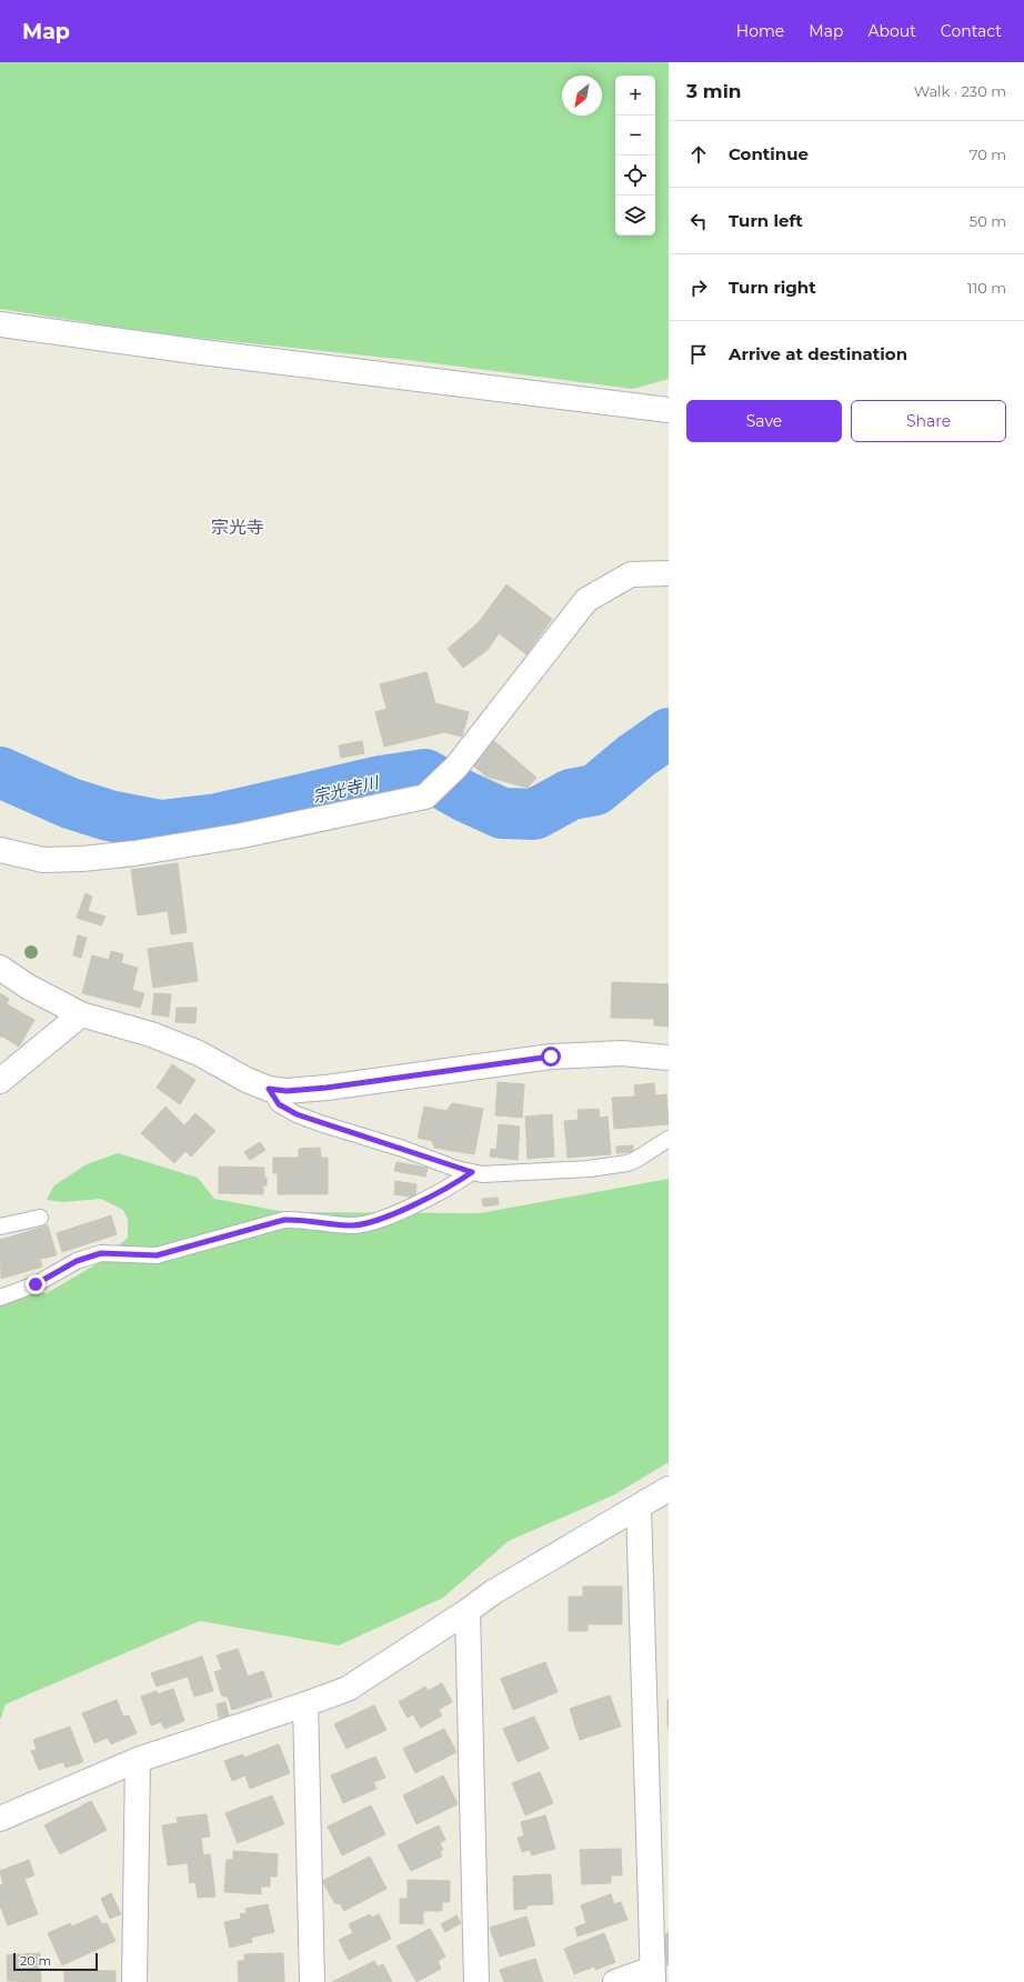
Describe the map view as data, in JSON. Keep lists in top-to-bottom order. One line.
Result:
{"districts":["宗光寺"],"water":["宗光寺川"],"scale_bar":"20 m","north":"bottom left","page":{"header":"Map","nav":["Home","Map","About","Contact"],"heading":["3 min","Walk · 230 m"],"map_buttons":["+","−"],"list":[["Continue","70 m"],["Turn left","50 m"],["Turn right","110 m"],"Arrive at destination"],"buttons":["Save","Share"],"scale":"20 m"}}
